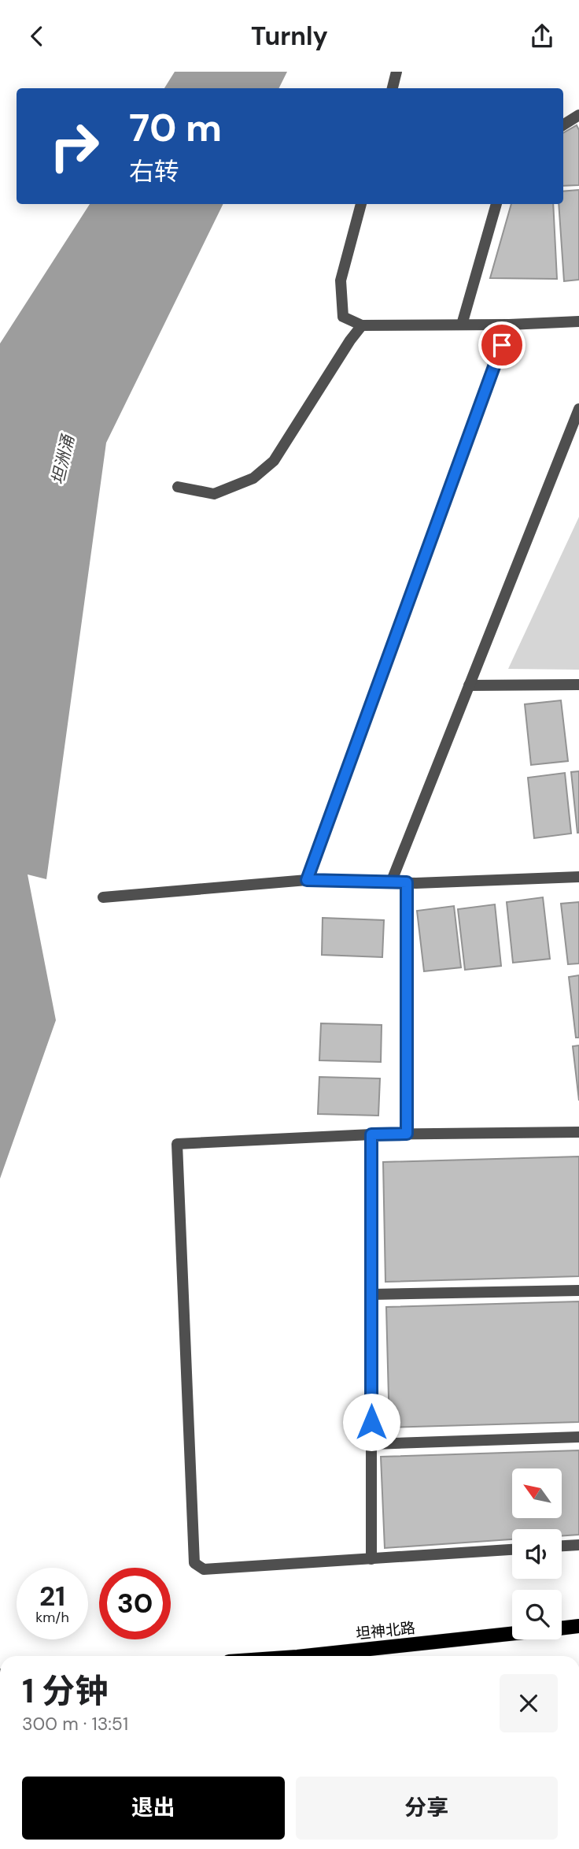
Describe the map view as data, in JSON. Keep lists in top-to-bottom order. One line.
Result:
{"streets":{"main road":["坦神北路"]},"water":["坦洲涌"],"north":"top left","page":{"header":"Turnly","turn":["70 m","右转"],"speed":"21 km/h","limit":"30","heading":["1 分钟","300 m · 13:51"],"buttons":["退出","分享"]}}
